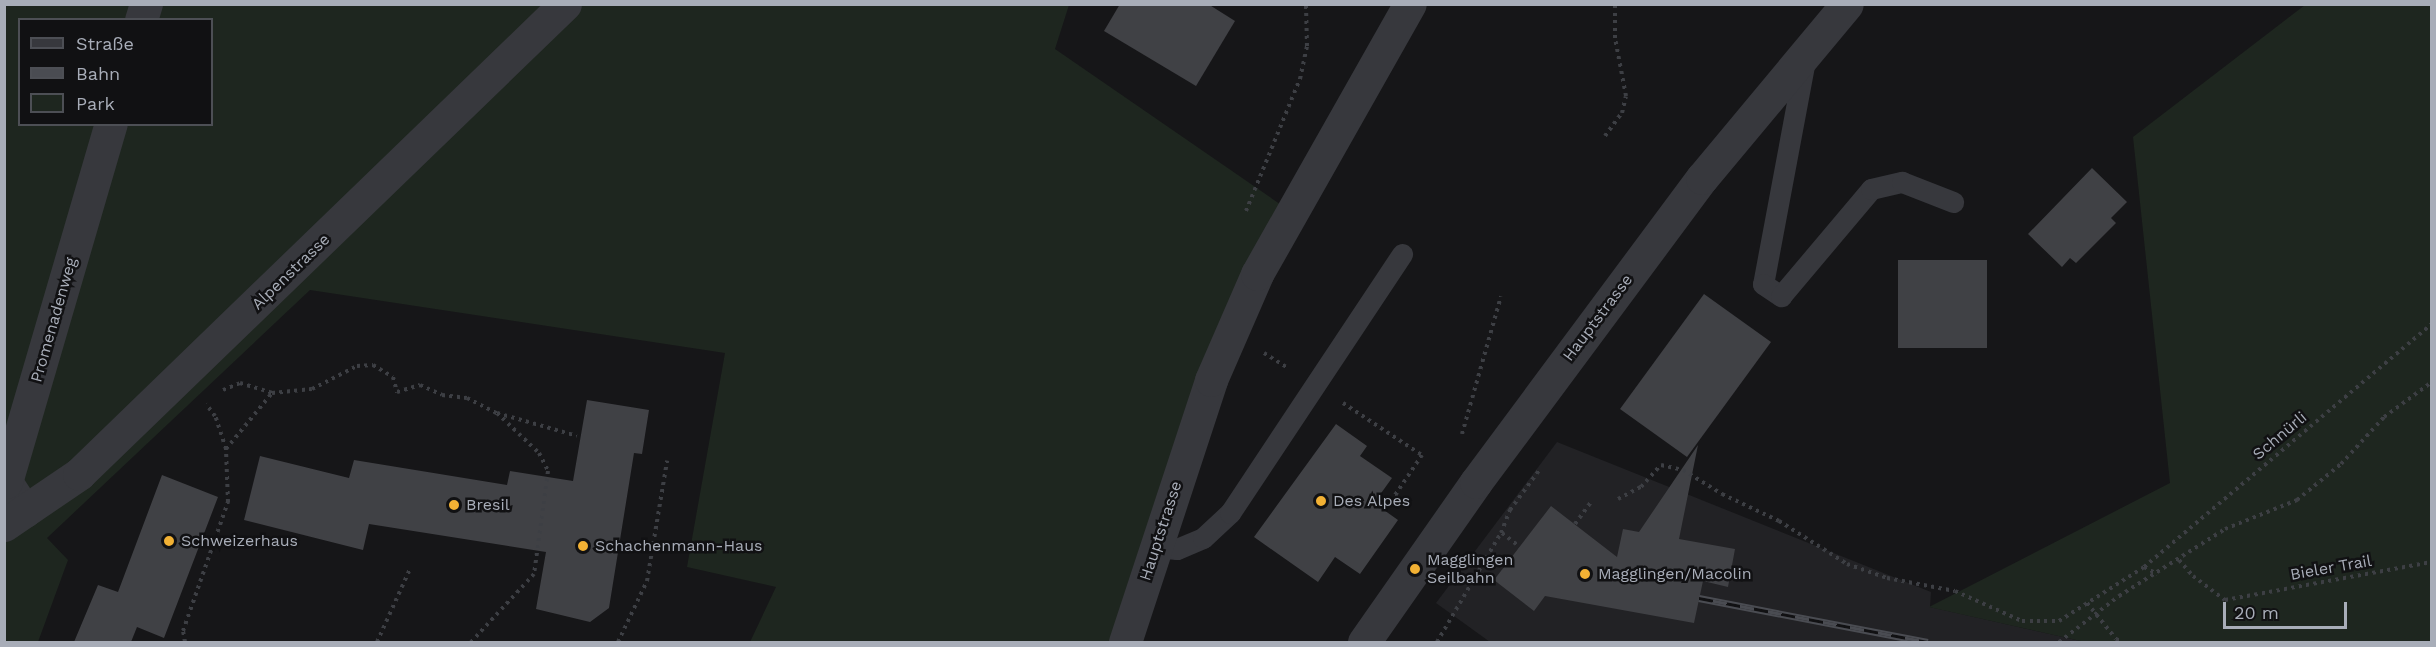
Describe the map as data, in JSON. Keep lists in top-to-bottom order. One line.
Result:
{"streets":{"street":["Alpenstrasse","Hauptstrasse","Promenadenweg"],"path":["Schnürli","Bieler Trail"]},"crossings":[["Alpenstrasse","Promenadenweg"]],"places":["Des Alpes","Bresil","Schweizerhaus","Schachenmann-Haus","Magglingen Seilbahn","Magglingen/Macolin"],"legend":["Straße","Bahn","Park"],"scale_bar":"20 m"}
